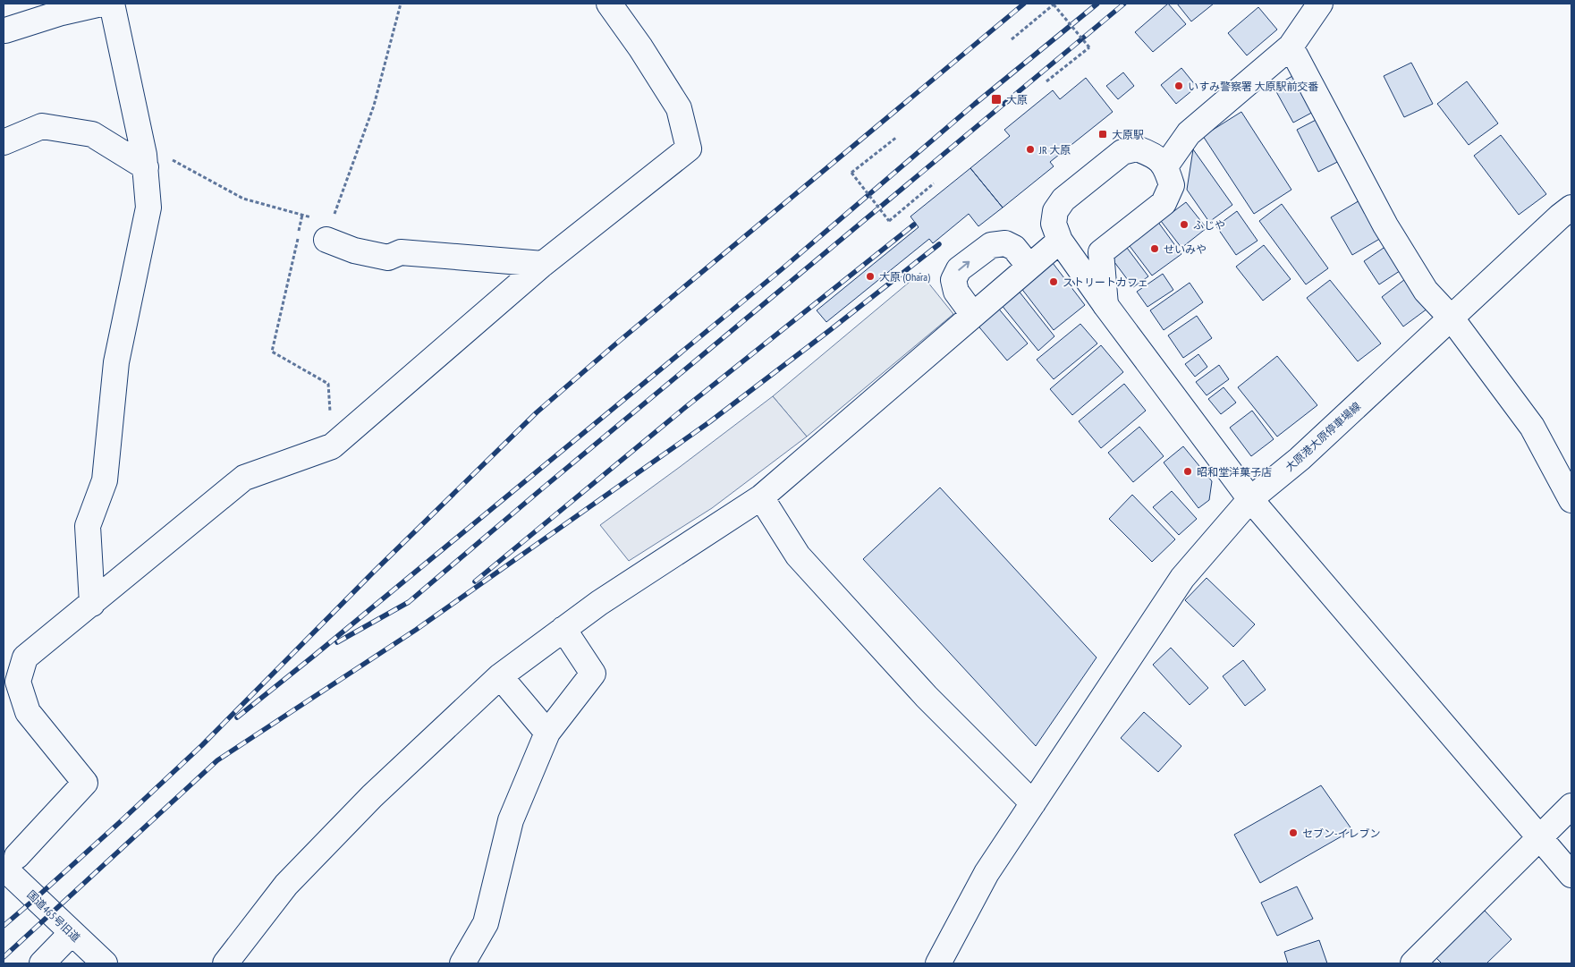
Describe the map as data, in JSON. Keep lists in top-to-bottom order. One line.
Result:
{"streets":{"street":["大原港大原停車場線","国道465号旧道"]},"places":{"other":["いすみ警察署 大原駅前交番","JR 大原","ふじや","せいみや","大原 (Ohara)","ストリートカフェ","昭和堂洋菓子店","セブン-イレブン"],"transit":["大原","大原駅"]}}
